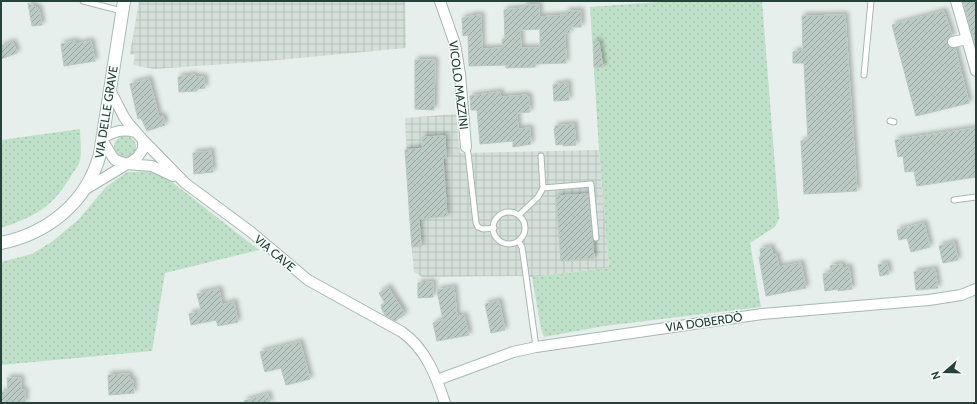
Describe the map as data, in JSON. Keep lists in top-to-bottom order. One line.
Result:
{"streets":{"main road":["VIA DELLE GRAVE"],"street":["VICOLO MAZZINI","VIA CAVE","VIA DOBERDÒ"]},"crossings":[["VIA DELLE GRAVE","VIA CAVE"],["VIA CAVE","VIA DOBERDÒ"]],"north":"left"}
